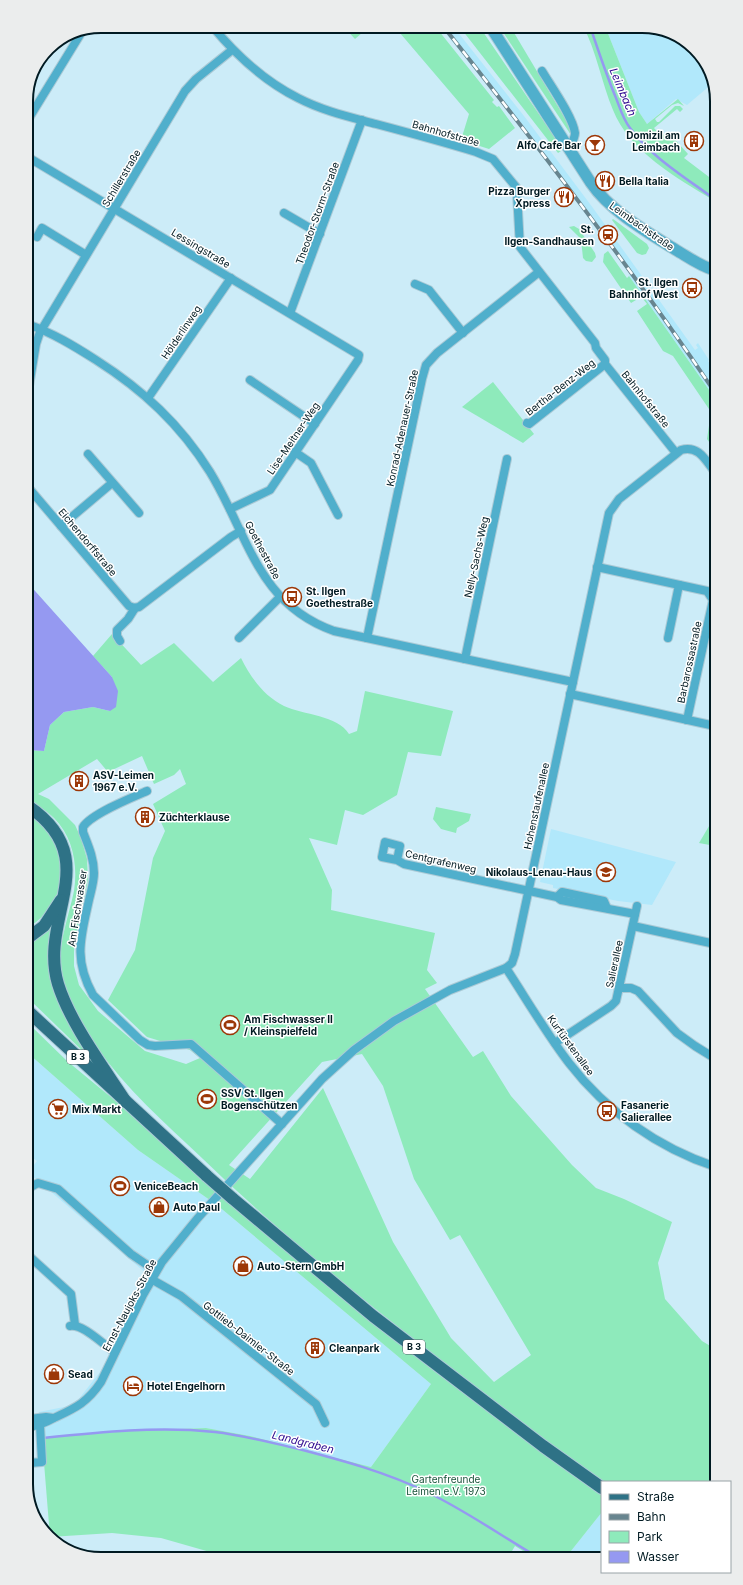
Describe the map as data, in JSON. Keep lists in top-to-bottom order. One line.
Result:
{"streets":{"main road":["B 3"],"street":["Bahnhofstraße","Schillerstraße","Theodor-Storm-Straße","Leimbachstraße","Lessingstraße","Hölderlinweg","Bertha-Benz-Weg","Konrad-Adenauer-Straße","Lise-Meitner-Weg","Eichendorffstraße","Goethestraße","Nelly-Sachs-Weg","Barbarossastraße","Hohenstaufenallee","Centgrafenweg","Am Fischwasser","Salierallee","Kurfürstenallee","Ernst-Naujoks-Straße","Gottlieb-Daimler-Straße"]},"crossings":[["Bahnhofstraße","Schillerstraße"],["Bahnhofstraße","Theodor-Storm-Straße"],["Bahnhofstraße","Bertha-Benz-Weg"],["Bahnhofstraße","Konrad-Adenauer-Straße"],["Bahnhofstraße","Hohenstaufenallee"],["Schillerstraße","Lessingstraße"],["Schillerstraße","Goethestraße"],["Theodor-Storm-Straße","Lessingstraße"],["Lessingstraße","Hölderlinweg"],["Lessingstraße","Lise-Meitner-Weg"],["Hölderlinweg","Goethestraße"],["Konrad-Adenauer-Straße","Goethestraße"],["Lise-Meitner-Weg","Goethestraße"],["Goethestraße","Nelly-Sachs-Weg"],["Goethestraße","Hohenstaufenallee"],["Barbarossastraße","Hohenstaufenallee"],["Hohenstaufenallee","Centgrafenweg"],["Hohenstaufenallee","Kurfürstenallee"],["Centgrafenweg","Salierallee"],["Am Fischwasser","Ernst-Naujoks-Straße"],["Salierallee","Kurfürstenallee"],["Ernst-Naujoks-Straße","Gottlieb-Daimler-Straße"]],"water":["Leimbach","Landgraben"],"parks":["Gartenfreunde Leimen e.V. 1973"],"places":{"building":["Domizil am Leimbach","ASV-Leimen 1967 e.V.","Züchterklause","Cleanpark"],"bar":["Alfo Cafe Bar"],"restaurant":["Bella Italia","Pizza Burger Xpress"],"station":["St. Ilgen-Sandhausen"],"bus stop":["St. Ilgen Bahnhof West","St. Ilgen Goethestraße","Fasanerie Salierallee"],"school or university":["Nikolaus-Lenau-Haus"],"sports":["Am Fischwasser II / Kleinspielfeld","SSV St. Ilgen Bogenschützen","VeniceBeach"],"supermarket":["Mix Markt"],"shop":["Auto Paul","Auto-Stern GmbH","Sead"],"hotel":["Hotel Engelhorn"]},"legend":["Straße","Bahn","Park","Wasser"]}
